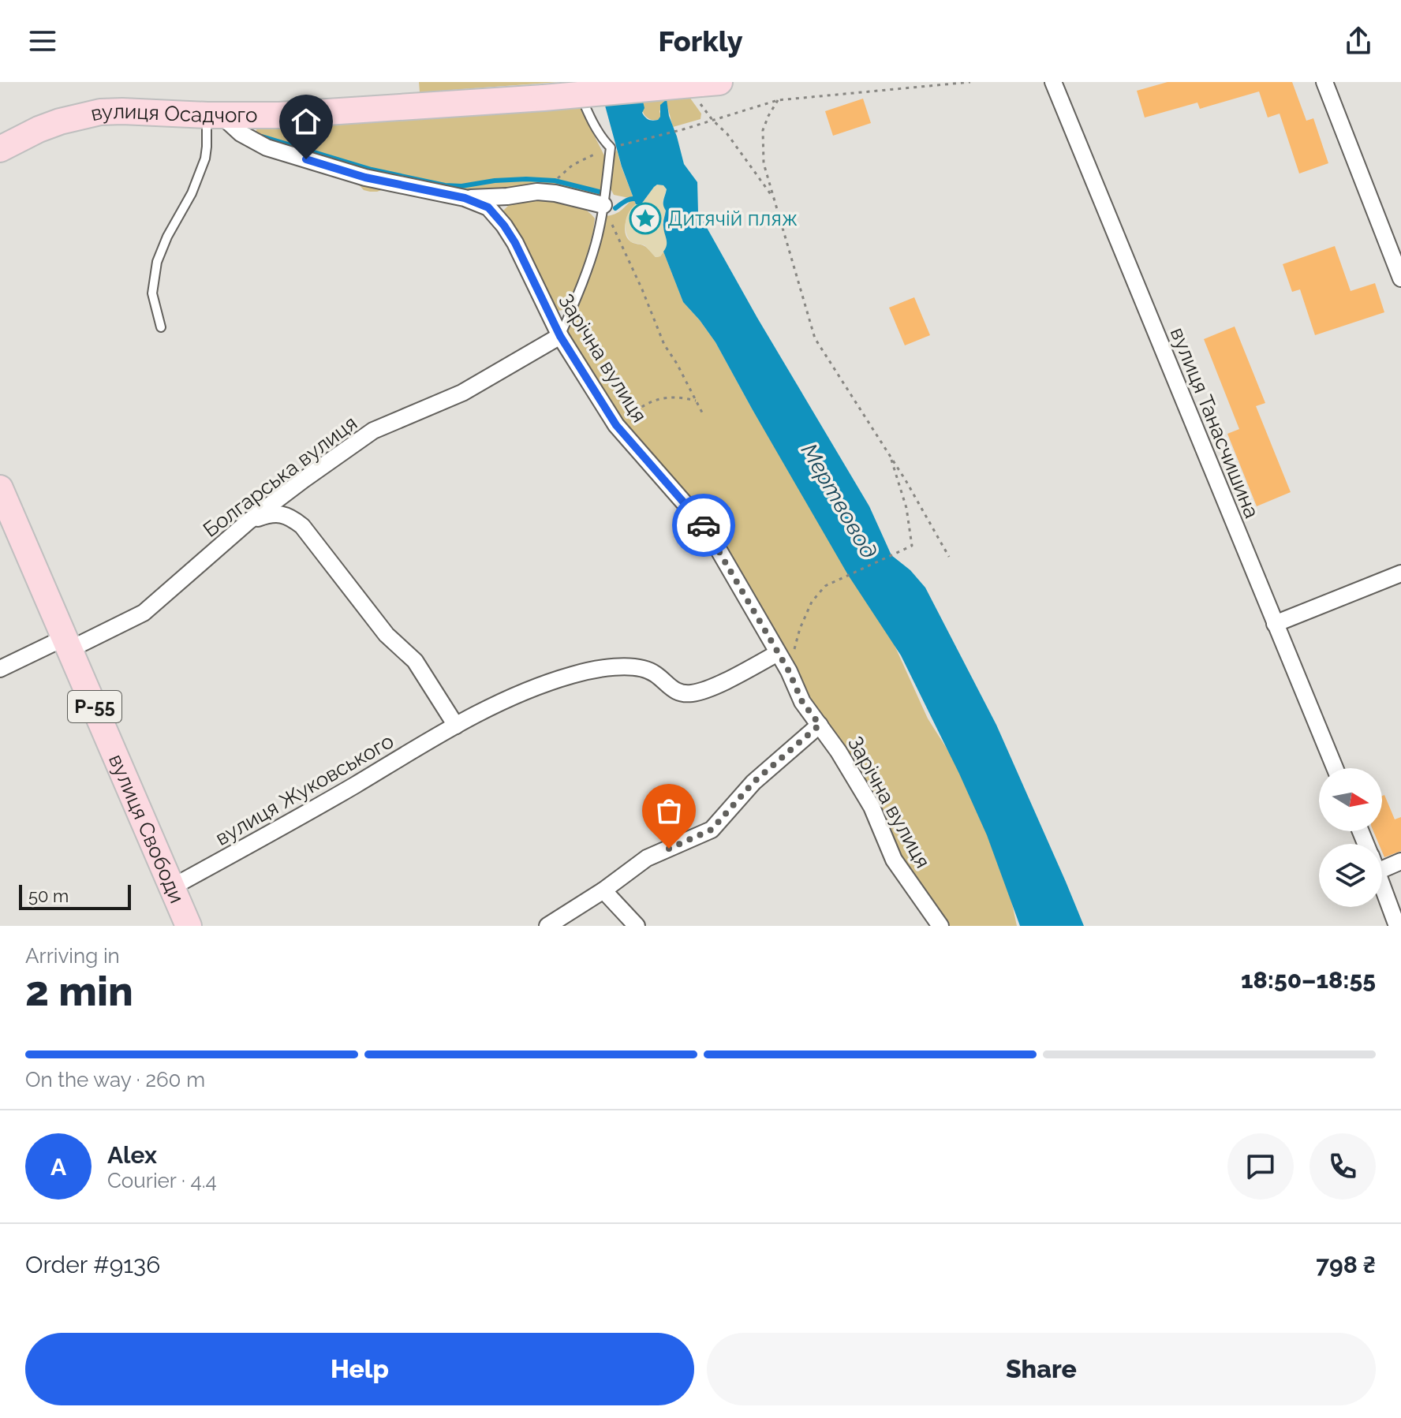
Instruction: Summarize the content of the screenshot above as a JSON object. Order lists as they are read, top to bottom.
{
  "streets": {
    "main road": ["вулиця Осадчого", "Р-55", "вулиця Свободи"],
    "street": [
      "Зарічна вулиця",
      "вулиця Танасчишина",
      "Болгарська вулиця",
      "вулиця Жуковського"
    ]
  },
  "crossings": [
    ["вулиця Осадчого", "Зарічна вулиця"],
    ["Зарічна вулиця", "Болгарська вулиця"],
    ["Зарічна вулиця", "вулиця Жуковського"],
    ["Болгарська вулиця", "вулиця Свободи"],
    ["вулиця Жуковського", "вулиця Свободи"]
  ],
  "water": ["Мертвовод"],
  "places": {
    "place": ["Дитячій пляж"]
  },
  "scale_bar": "50 m",
  "north": "right",
  "page": {
    "header": "Forkly",
    "scale": "50 m",
    "heading": ["2 min", "Arriving in", "18:50–18:55"],
    "panel": [
      "Alex",
      "Courier · 4.4",
      "Order #9136",
      "798 ₴"
    ],
    "bar": "On the way · 260 m",
    "round": "A",
    "buttons": ["Help", "Share"]
  }
}
